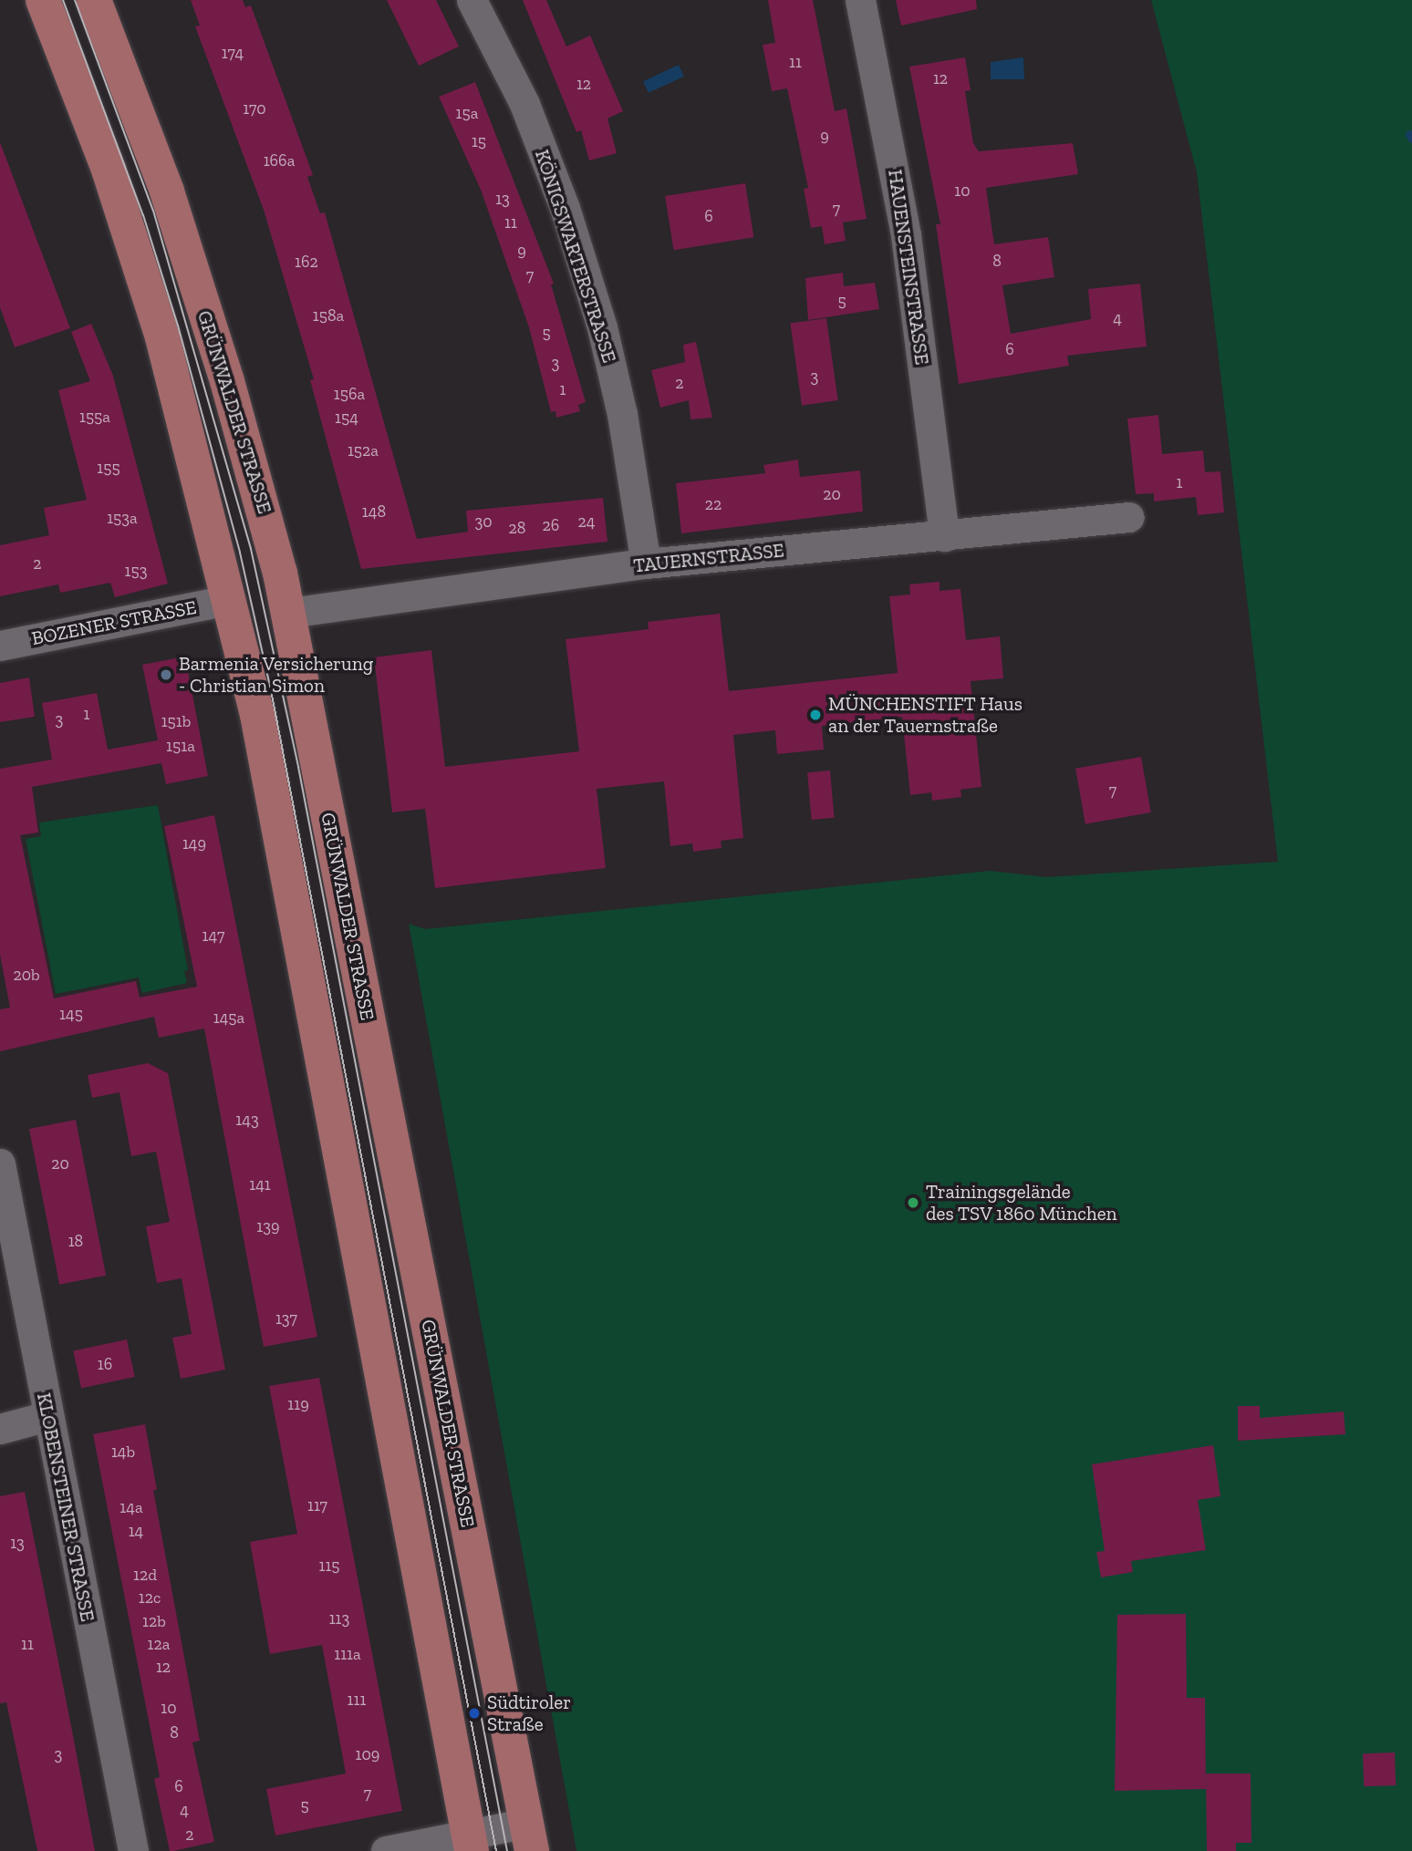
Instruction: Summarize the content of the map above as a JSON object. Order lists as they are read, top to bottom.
{
  "streets": {
    "main road": ["GRÜNWALDER STRASSE"],
    "street": [
      "KÖNIGSWARTERSTRASSE",
      "HAUENSTEINSTRASSE",
      "TAUERNSTRASSE",
      "BOZENER STRASSE",
      "KLOBENSTEINER STRASSE"
    ]
  },
  "crossings": [
    ["KÖNIGSWARTERSTRASSE", "TAUERNSTRASSE"],
    ["HAUENSTEINSTRASSE", "TAUERNSTRASSE"],
    ["GRÜNWALDER STRASSE", "TAUERNSTRASSE"]
  ],
  "places": [
    "Barmenia Versicherung - Christian Simon",
    "MÜNCHENSTIFT Haus an der Tauernstraße",
    "Trainingsgelände des TSV 1860 München",
    "Südtiroler Straße"
  ],
  "house_numbers": [
    "174",
    "11",
    "12",
    "12",
    "170",
    "15a",
    "9",
    "15",
    "166a",
    "10",
    "13",
    "7",
    "6",
    "11",
    "9",
    "8",
    "162",
    "7",
    "5",
    "158a",
    "4",
    "5",
    "6",
    "3",
    "3",
    "2",
    "1",
    "156a",
    "155a",
    "154",
    "152a",
    "155",
    "1",
    "20",
    "22",
    "148",
    "153a",
    "30",
    "24",
    "26",
    "28",
    "2",
    "153",
    "1",
    "3",
    "151b",
    "151a",
    "7",
    "149",
    "147",
    "20b",
    "145",
    "145a",
    "143",
    "20",
    "141",
    "139",
    "18",
    "137",
    "16",
    "119",
    "14b",
    "117",
    "14a",
    "14",
    "13",
    "115",
    "12d",
    "12c",
    "113",
    "12b",
    "11",
    "12a",
    "111a",
    "12",
    "111",
    "10",
    "8",
    "3",
    "109",
    "6",
    "7",
    "5",
    "4",
    "2"
  ]
}
